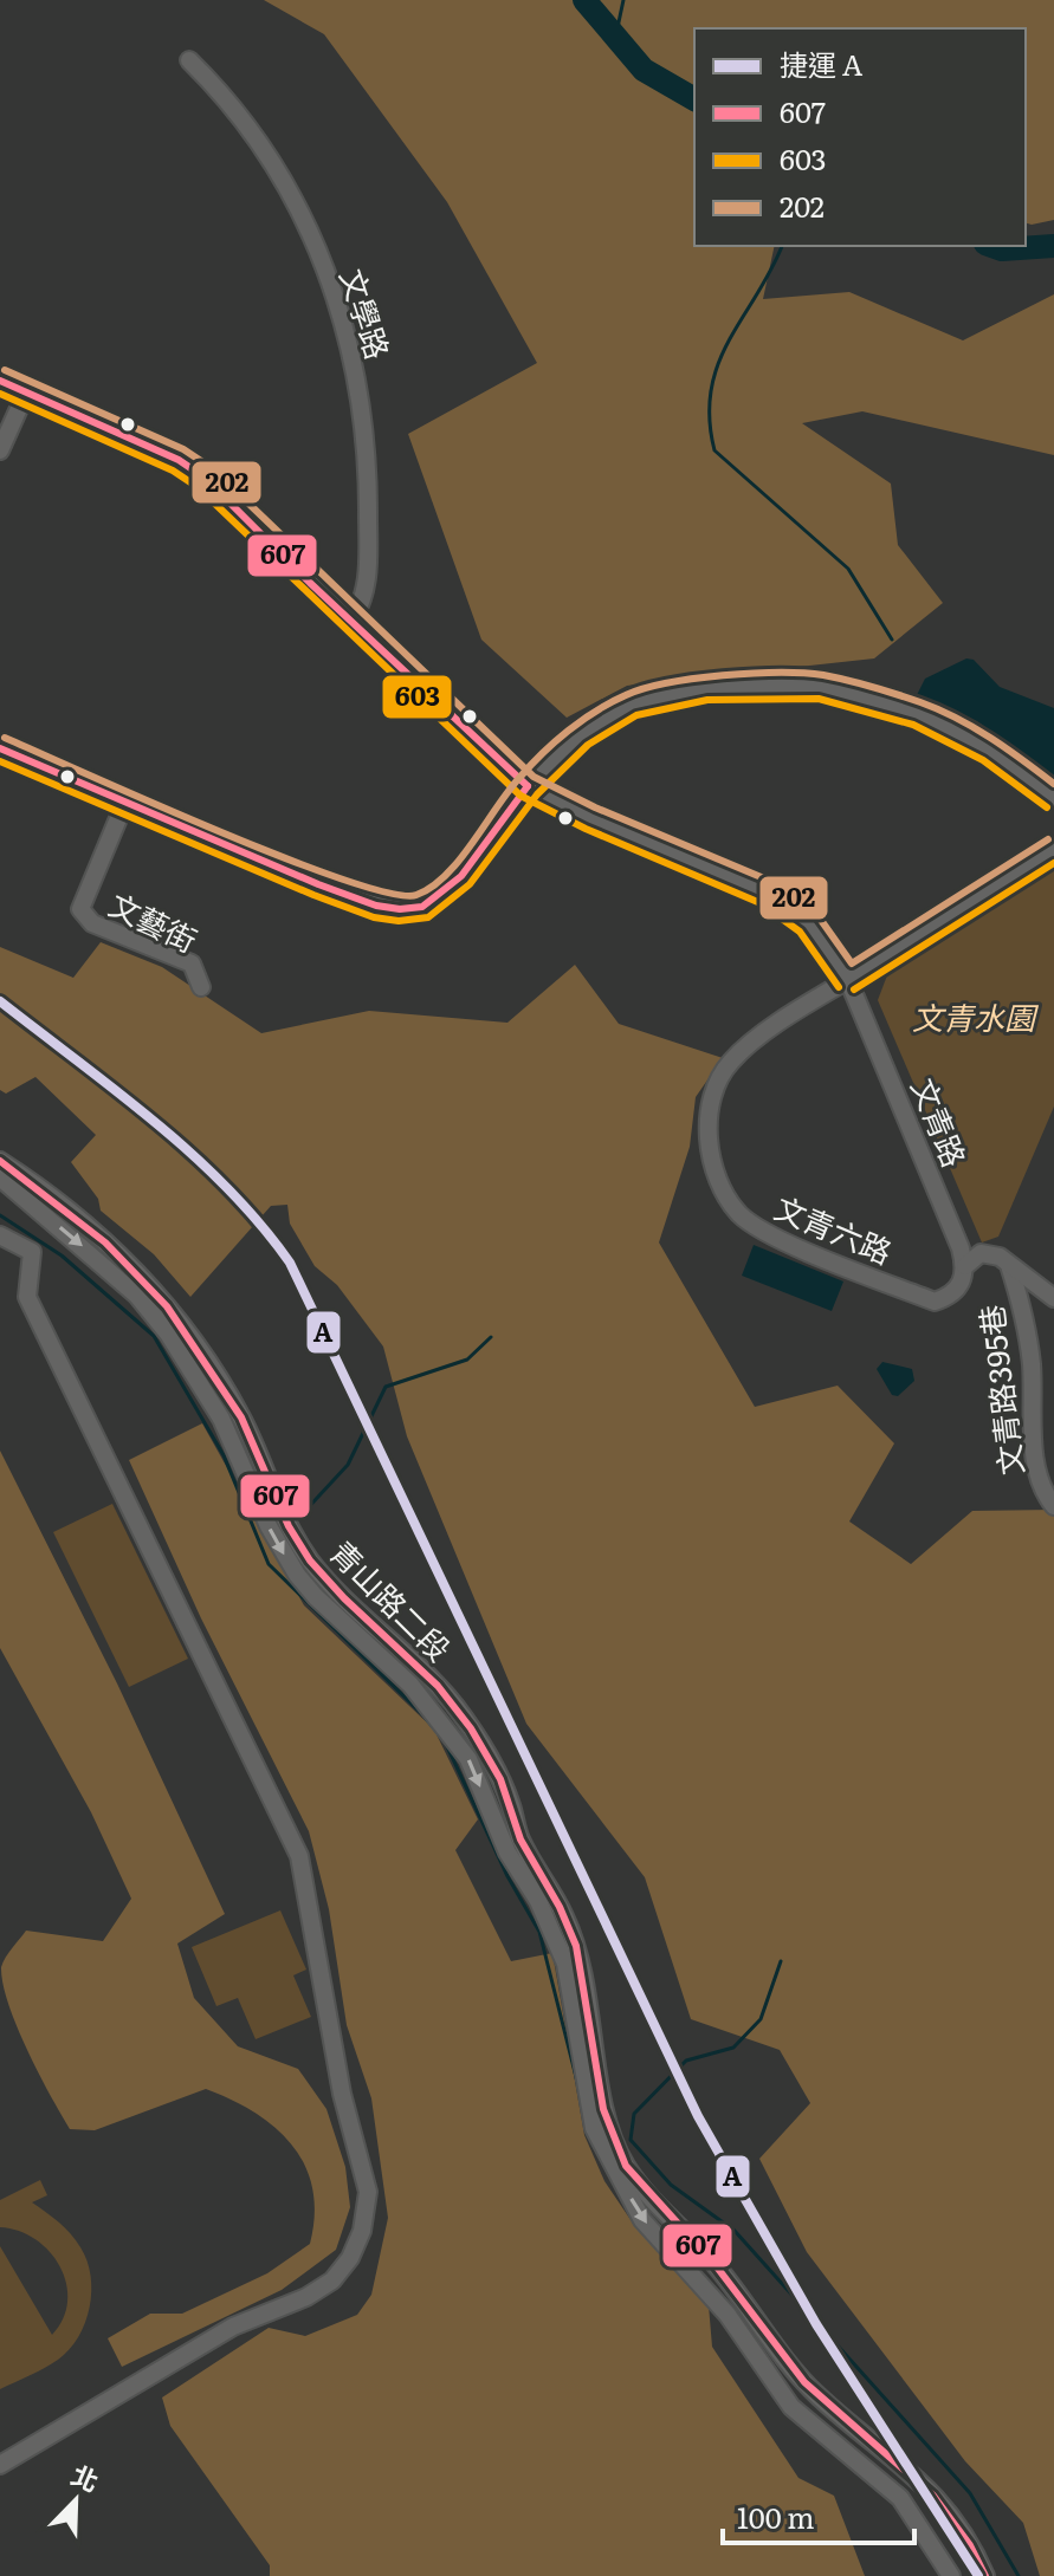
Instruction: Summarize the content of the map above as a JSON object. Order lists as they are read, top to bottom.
{
  "streets": {
    "street": [
      "文學路",
      "文藝街",
      "文青路",
      "文青六路",
      "文青路395巷",
      "青山路二段"
    ]
  },
  "crossings": [
    ["文學路", "文青路"],
    ["文青路", "文青六路"],
    ["文青路", "文青路395巷"],
    ["文青六路", "文青路395巷"]
  ],
  "parks": ["文青水園"],
  "lines": [
    "transit line 202",
    "transit line 607",
    "transit line 603",
    "metro line A"
  ],
  "legend": [
    "捷運 A",
    "607",
    "603",
    "202"
  ],
  "scale_bar": "100 m",
  "north": "top right"
}
